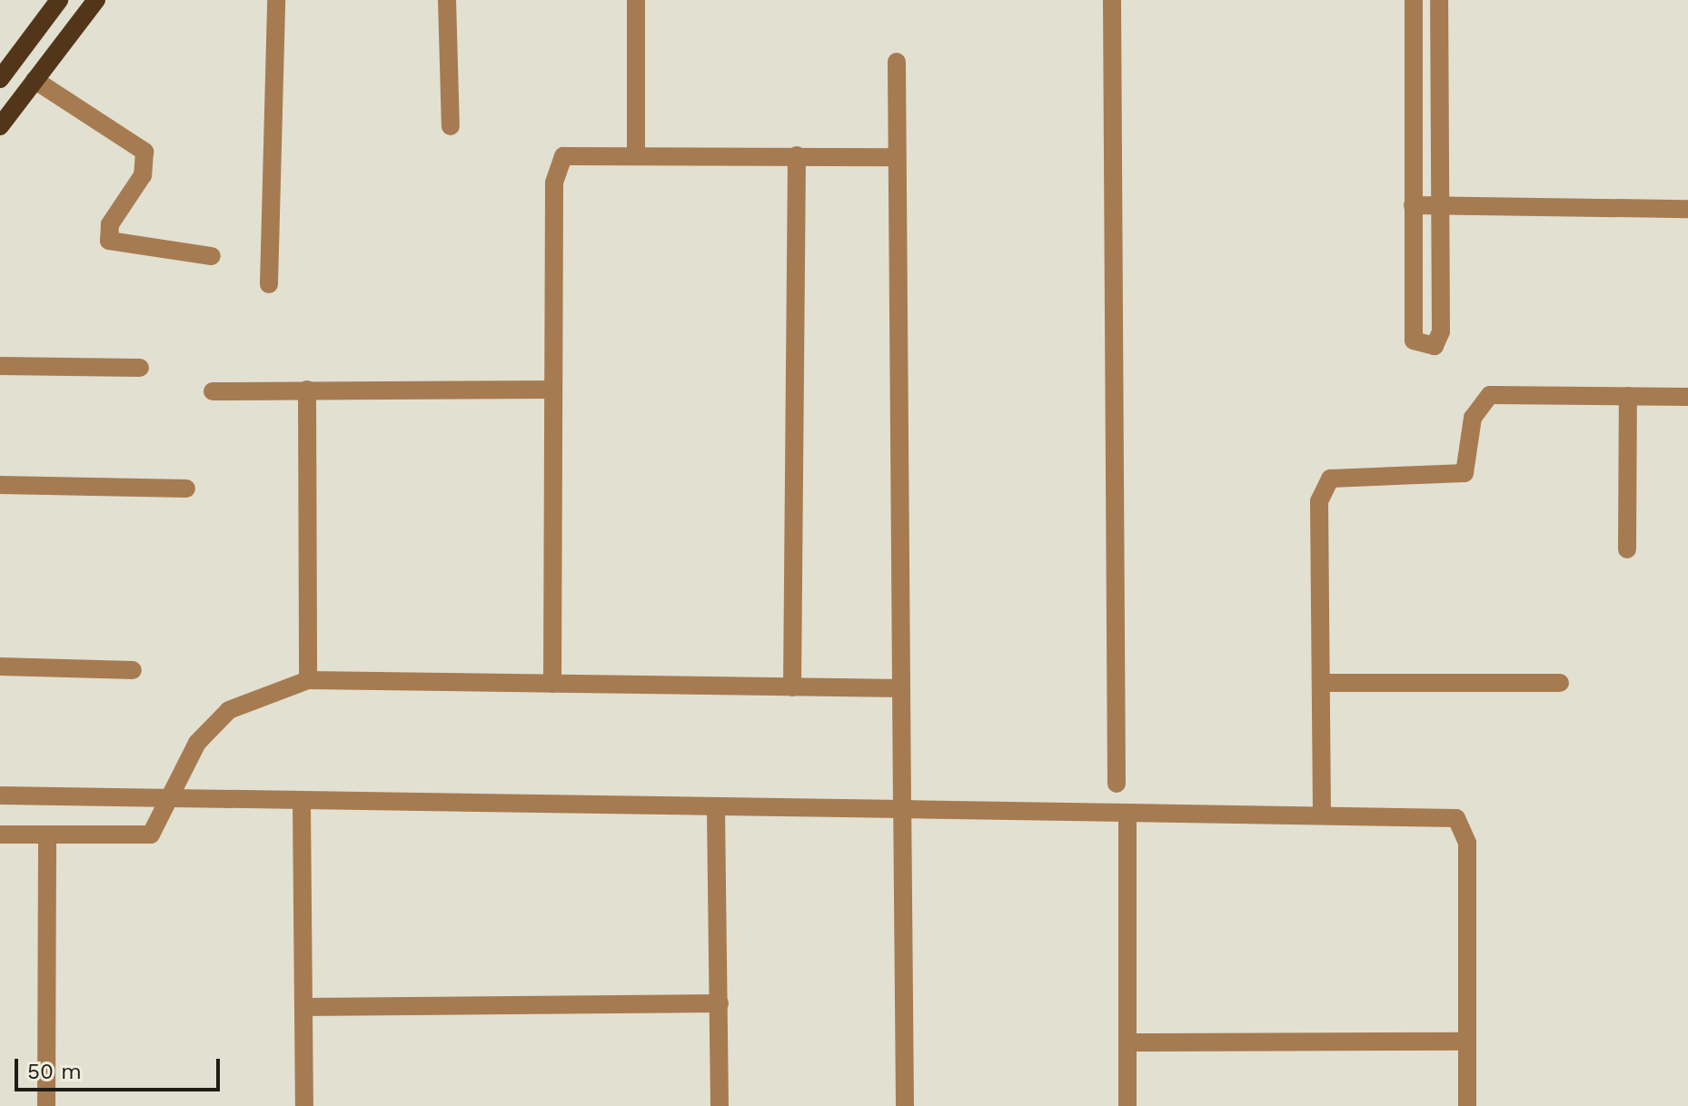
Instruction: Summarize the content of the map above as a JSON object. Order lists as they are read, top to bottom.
{
  "scale_bar": "50 m"
}
